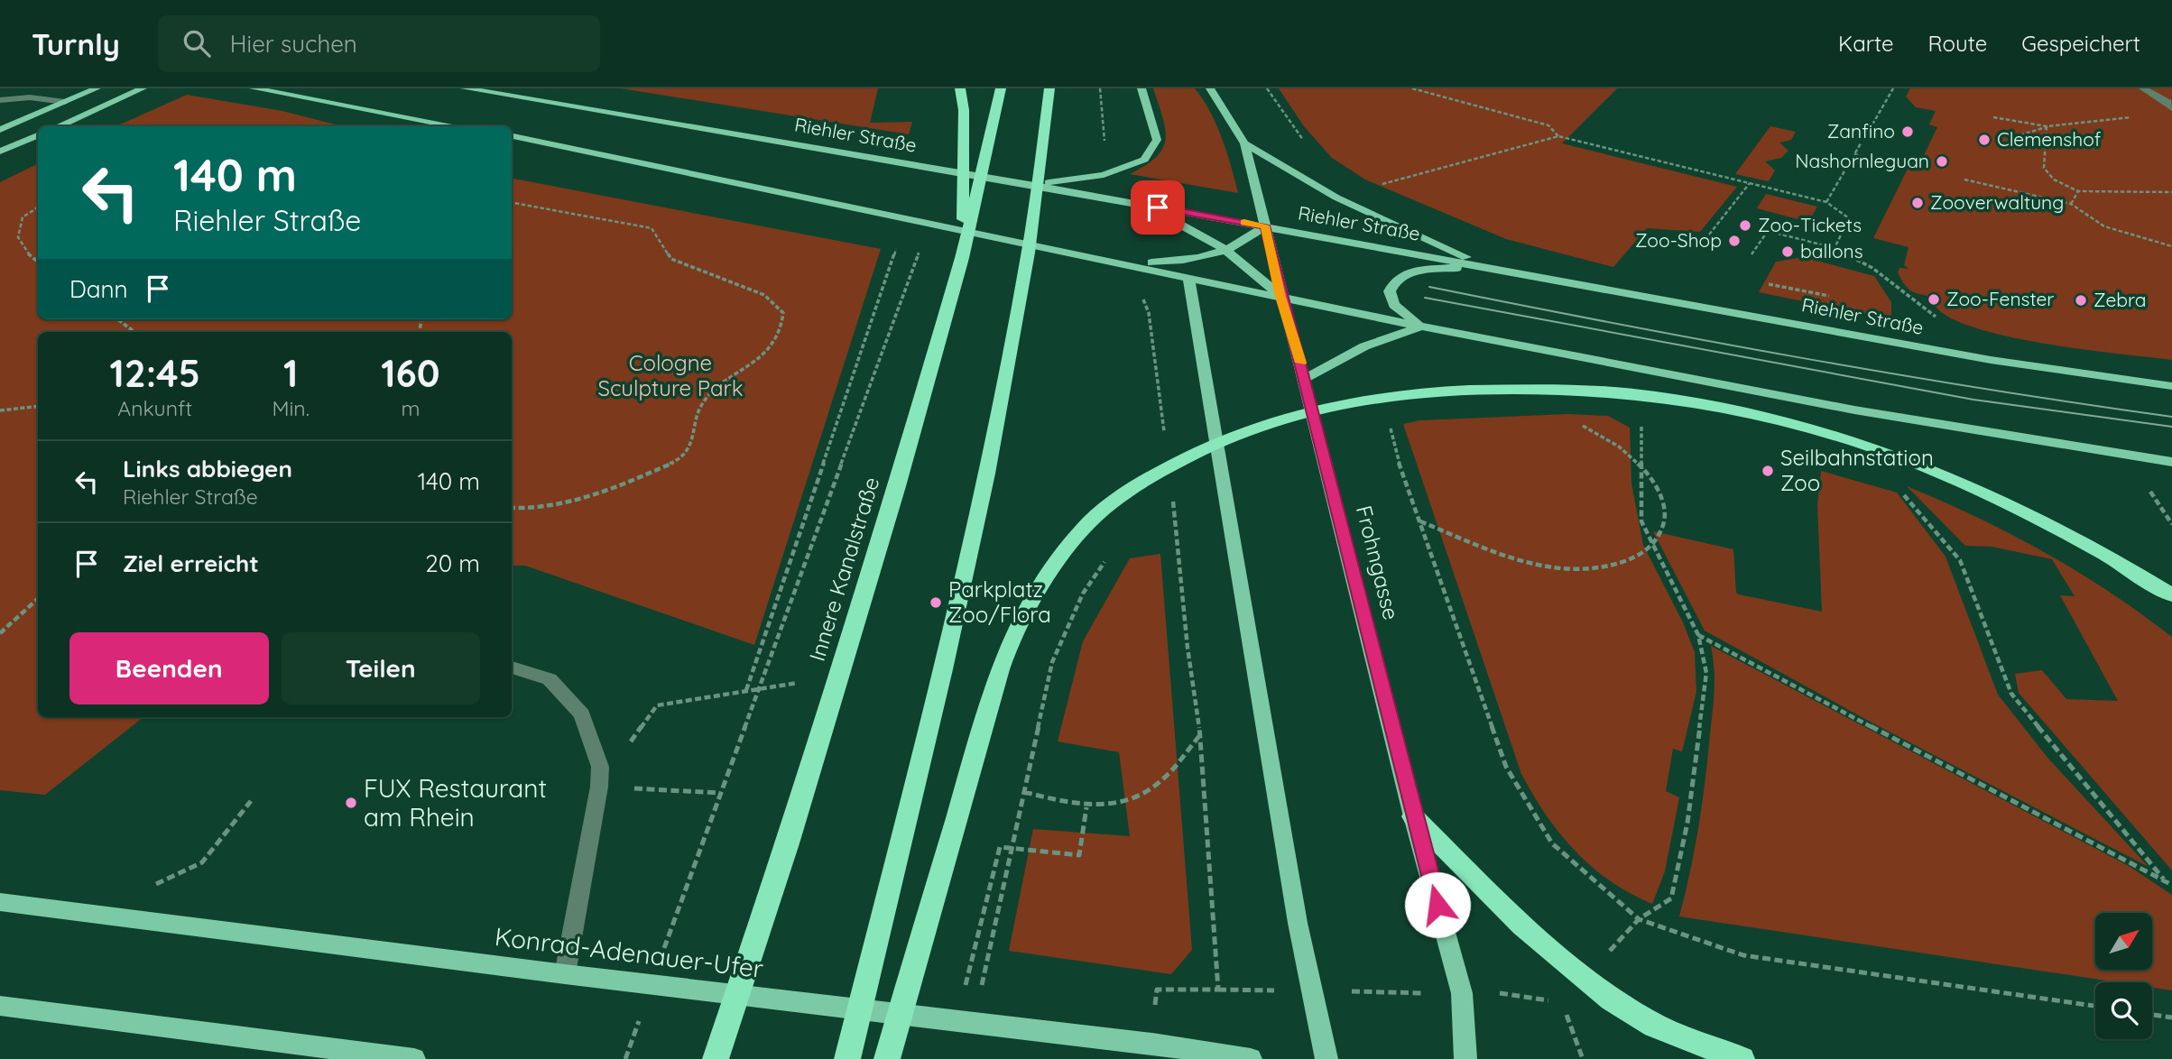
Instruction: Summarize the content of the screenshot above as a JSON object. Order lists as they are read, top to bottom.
{
  "streets": {
    "highway": ["Innere Kanalstraße"],
    "main road": ["Riehler Straße", "Frohngasse", "Konrad-Adenauer-Ufer"]
  },
  "crossings": [
    ["Riehler Straße", "Frohngasse"]
  ],
  "parks": ["Cologne Sculpture Park"],
  "places": [
    "Zanfino",
    "Clemenshof",
    "Nashornleguan",
    "Zooverwaltung",
    "Zoo-Tickets",
    "Zoo-Shop",
    "ballons",
    "Zoo-Fenster",
    "Zebra",
    "Seilbahnstation Zoo",
    "Parkplatz Zoo/Flora",
    "FUX Restaurant am Rhein"
  ],
  "north": "top right",
  "page": {
    "header": "Turnly",
    "search": "Hier suchen",
    "nav": ["Karte", "Route", "Gespeichert"],
    "turn": ["140 m", "Riehler Straße"],
    "then": "Dann",
    "eta": [
      "12:45",
      "Ankunft",
      "1",
      "Min.",
      "160",
      "m"
    ],
    "list": [
      {
        "name": "Links abbiegen",
        "note": "Riehler Straße",
        "value": "140 m"
      },
      {
        "name": "Ziel erreicht",
        "value": "20 m"
      }
    ],
    "buttons": ["Beenden", "Teilen"]
  }
}
